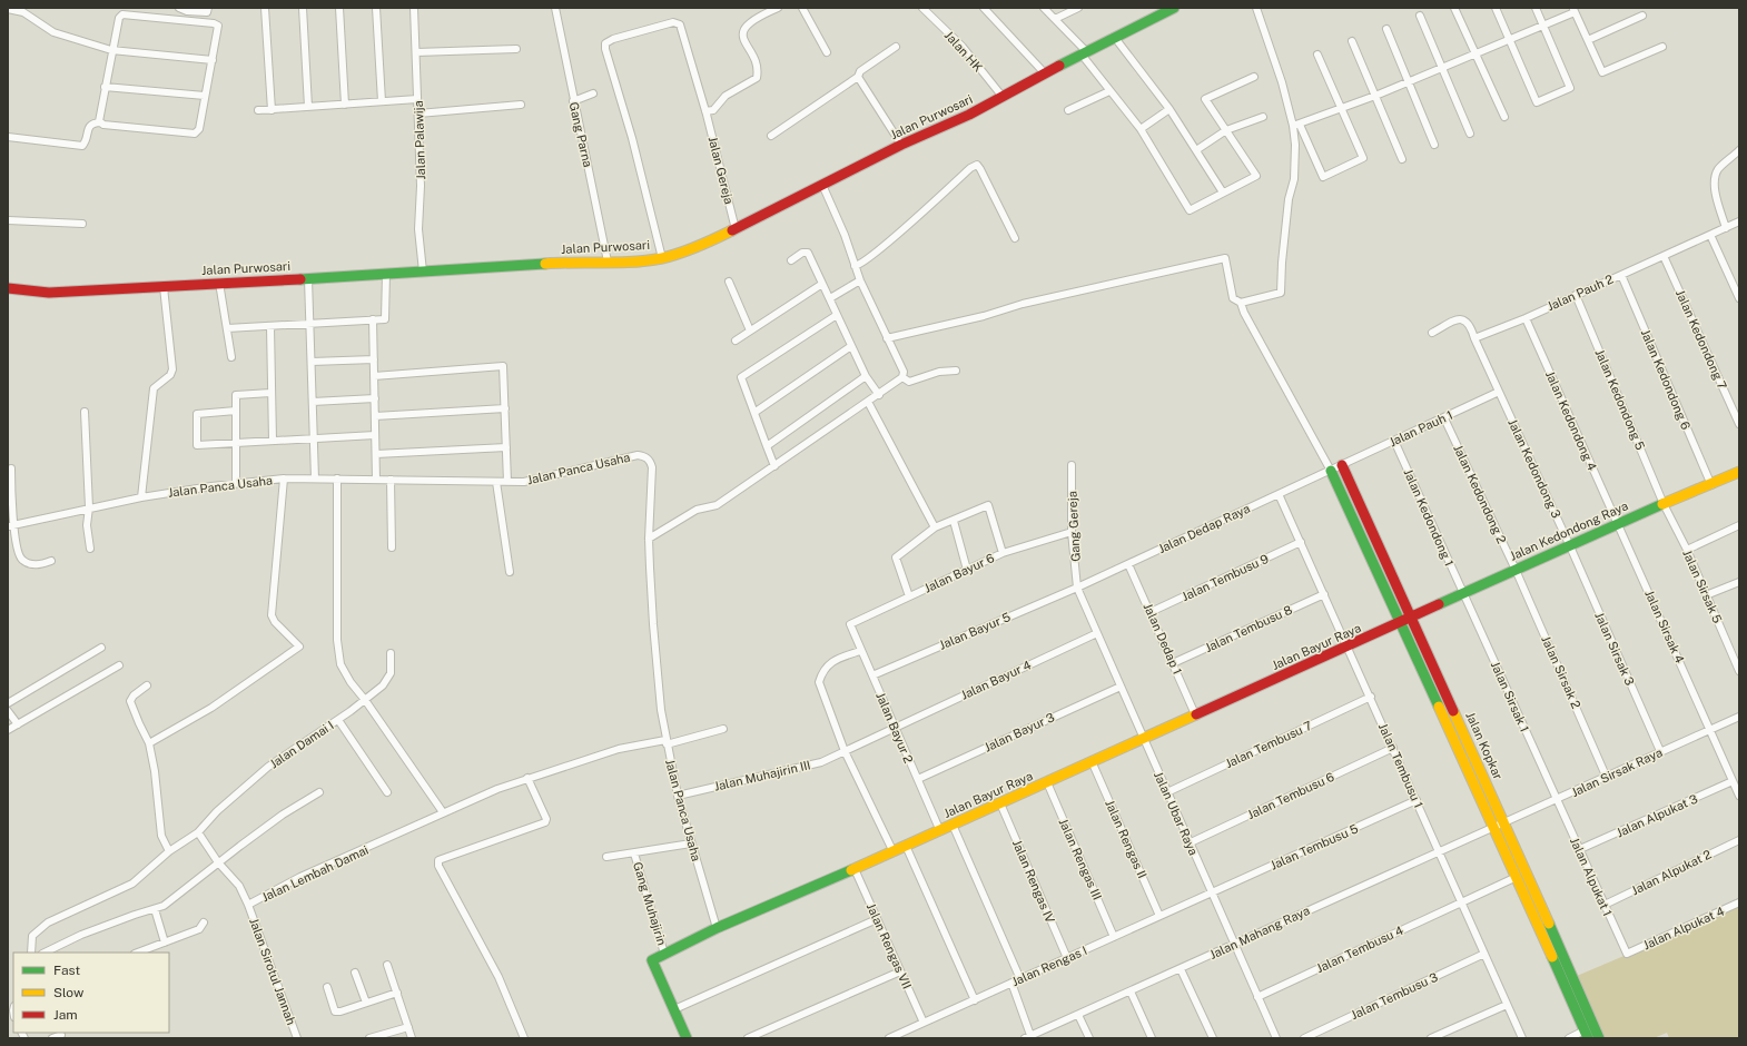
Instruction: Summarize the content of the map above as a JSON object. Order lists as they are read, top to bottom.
{
  "streets": {
    "street": [
      "Jalan HK",
      "Jalan Purwosari",
      "Gang Parna",
      "Jalan Palawija",
      "Jalan Gereja",
      "Jalan Pauh 2",
      "Jalan Kedondong 7",
      "Jalan Kedondong 6",
      "Jalan Kedondong 5",
      "Jalan Kedondong 4",
      "Jalan Pauh 1",
      "Jalan Panca Usaha",
      "Jalan Kedondong 3",
      "Jalan Kedondong 2",
      "Jalan Kedondong 1",
      "Gang Gereja",
      "Jalan Dedap Raya",
      "Jalan Kedondong Raya",
      "Jalan Bayur 6",
      "Jalan Tembusu 9",
      "Jalan Sirsak 5",
      "Jalan Sirsak 4",
      "Jalan Tembusu 8",
      "Jalan Bayur 5",
      "Jalan Dedap 1",
      "Jalan Bayur Raya",
      "Jalan Sirsak 3",
      "Jalan Sirsak 2",
      "Jalan Bayur 4",
      "Jalan Sirsak 1",
      "Jalan Bayur 2",
      "Jalan Bayur 3",
      "Jalan Damai I",
      "Jalan Tembusu 7",
      "Jalan Kopkar",
      "Jalan Tembusu 1",
      "Jalan Sirsak Raya",
      "Jalan Muhajirin III",
      "Jalan Tembusu 6",
      "Jalan Ubar Raya",
      "Jalan Alpukat 3",
      "Jalan Rengas II",
      "Jalan Tembusu 5",
      "Jalan Rengas III",
      "Jalan Alpukat 2",
      "Jalan Lembah Damai",
      "Jalan Alpukat 1",
      "Jalan Rengas IV",
      "Gang Muhajirin",
      "Jalan Alpukat 4",
      "Jalan Mahang Raya",
      "Jalan Rengas VII",
      "Jalan Tembusu 4",
      "Jalan Rengas I",
      "Jalan Sirotul Jannah",
      "Jalan Tembusu 3"
    ]
  },
  "crossings": [
    ["Jalan HK", "Jalan Purwosari"],
    ["Jalan Purwosari", "Gang Parna"],
    ["Jalan Purwosari", "Jalan Palawija"],
    ["Jalan Purwosari", "Jalan Gereja"],
    ["Jalan Pauh 2", "Jalan Kedondong 7"],
    ["Jalan Pauh 2", "Jalan Kedondong 6"],
    ["Jalan Pauh 2", "Jalan Kedondong 5"],
    ["Jalan Pauh 2", "Jalan Kedondong 4"],
    ["Jalan Kedondong 6", "Jalan Kedondong Raya"],
    ["Jalan Kedondong 5", "Jalan Kedondong Raya"],
    ["Jalan Kedondong 5", "Jalan Sirsak 5"],
    ["Jalan Kedondong 4", "Jalan Kedondong Raya"],
    ["Jalan Kedondong 4", "Jalan Sirsak 4"],
    ["Jalan Pauh 1", "Jalan Kedondong 3"],
    ["Jalan Pauh 1", "Jalan Kedondong 2"],
    ["Jalan Pauh 1", "Jalan Kedondong 1"],
    ["Jalan Pauh 1", "Jalan Dedap Raya"],
    ["Jalan Pauh 1", "Jalan Kopkar"],
    ["Jalan Panca Usaha", "Jalan Bayur Raya"],
    ["Jalan Panca Usaha", "Jalan Muhajirin III"],
    ["Jalan Panca Usaha", "Jalan Lembah Damai"],
    ["Jalan Kedondong 3", "Jalan Kedondong Raya"],
    ["Jalan Kedondong 3", "Jalan Sirsak 3"],
    ["Jalan Kedondong 2", "Jalan Kedondong Raya"],
    ["Jalan Kedondong 2", "Jalan Sirsak 2"],
    ["Jalan Kedondong 1", "Jalan Kedondong Raya"],
    ["Jalan Kedondong 1", "Jalan Sirsak 1"],
    ["Gang Gereja", "Jalan Dedap Raya"],
    ["Gang Gereja", "Jalan Bayur 6"],
    ["Gang Gereja", "Jalan Bayur 5"],
    ["Gang Gereja", "Jalan Ubar Raya"],
    ["Jalan Dedap Raya", "Jalan Bayur 5"],
    ["Jalan Dedap Raya", "Jalan Dedap 1"],
    ["Jalan Dedap Raya", "Jalan Kopkar"],
    ["Jalan Dedap Raya", "Jalan Tembusu 1"],
    ["Jalan Dedap Raya", "Jalan Ubar Raya"],
    ["Jalan Kedondong Raya", "Jalan Sirsak 5"],
    ["Jalan Kedondong Raya", "Jalan Sirsak 4"],
    ["Jalan Kedondong Raya", "Jalan Bayur Raya"],
    ["Jalan Kedondong Raya", "Jalan Sirsak 3"],
    ["Jalan Kedondong Raya", "Jalan Sirsak 2"],
    ["Jalan Kedondong Raya", "Jalan Sirsak 1"],
    ["Jalan Kedondong Raya", "Jalan Kopkar"],
    ["Jalan Bayur 6", "Jalan Bayur 2"],
    ["Jalan Tembusu 9", "Jalan Dedap 1"],
    ["Jalan Tembusu 9", "Jalan Tembusu 1"],
    ["Jalan Sirsak 4", "Jalan Sirsak Raya"],
    ["Jalan Tembusu 8", "Jalan Dedap 1"],
    ["Jalan Tembusu 8", "Jalan Tembusu 1"],
    ["Jalan Bayur 5", "Jalan Bayur 2"],
    ["Jalan Bayur 5", "Jalan Ubar Raya"],
    ["Jalan Dedap 1", "Jalan Bayur Raya"],
    ["Jalan Bayur Raya", "Jalan Bayur 2"],
    ["Jalan Bayur Raya", "Jalan Kopkar"],
    ["Jalan Bayur Raya", "Jalan Tembusu 1"],
    ["Jalan Bayur Raya", "Jalan Ubar Raya"],
    ["Jalan Bayur Raya", "Jalan Rengas II"],
    ["Jalan Bayur Raya", "Jalan Rengas III"],
    ["Jalan Bayur Raya", "Jalan Rengas IV"],
    ["Jalan Bayur Raya", "Gang Muhajirin"],
    ["Jalan Bayur Raya", "Jalan Rengas VII"],
    ["Jalan Sirsak 3", "Jalan Sirsak Raya"],
    ["Jalan Sirsak 2", "Jalan Sirsak Raya"],
    ["Jalan Bayur 4", "Jalan Bayur 2"],
    ["Jalan Bayur 4", "Jalan Muhajirin III"],
    ["Jalan Bayur 4", "Jalan Ubar Raya"],
    ["Jalan Sirsak 1", "Jalan Sirsak Raya"],
    ["Jalan Sirsak 1", "Jalan Alpukat 1"],
    ["Jalan Bayur 2", "Jalan Bayur 3"],
    ["Jalan Bayur 3", "Jalan Ubar Raya"],
    ["Jalan Damai I", "Jalan Lembah Damai"],
    ["Jalan Tembusu 7", "Jalan Tembusu 1"],
    ["Jalan Tembusu 7", "Jalan Ubar Raya"],
    ["Jalan Kopkar", "Jalan Sirsak Raya"],
    ["Jalan Kopkar", "Jalan Mahang Raya"],
    ["Jalan Kopkar", "Jalan Tembusu 4"],
    ["Jalan Tembusu 1", "Jalan Tembusu 6"],
    ["Jalan Tembusu 1", "Jalan Tembusu 5"],
    ["Jalan Tembusu 1", "Jalan Mahang Raya"],
    ["Jalan Tembusu 1", "Jalan Tembusu 4"],
    ["Jalan Tembusu 1", "Jalan Tembusu 3"],
    ["Jalan Sirsak Raya", "Jalan Alpukat 1"],
    ["Jalan Sirsak Raya", "Jalan Mahang Raya"],
    ["Jalan Tembusu 6", "Jalan Ubar Raya"],
    ["Jalan Ubar Raya", "Jalan Tembusu 5"],
    ["Jalan Ubar Raya", "Jalan Mahang Raya"],
    ["Jalan Ubar Raya", "Jalan Tembusu 4"],
    ["Jalan Ubar Raya", "Jalan Rengas I"],
    ["Jalan Alpukat 3", "Jalan Alpukat 1"],
    ["Jalan Rengas II", "Jalan Rengas I"],
    ["Jalan Tembusu 5", "Jalan Rengas I"],
    ["Jalan Rengas III", "Jalan Rengas I"],
    ["Jalan Alpukat 2", "Jalan Alpukat 1"],
    ["Jalan Lembah Damai", "Jalan Sirotul Jannah"],
    ["Jalan Alpukat 1", "Jalan Alpukat 4"],
    ["Jalan Rengas IV", "Jalan Rengas I"],
    ["Jalan Rengas VII", "Jalan Rengas I"]
  ],
  "legend": ["Fast", "Slow", "Jam"]
}
